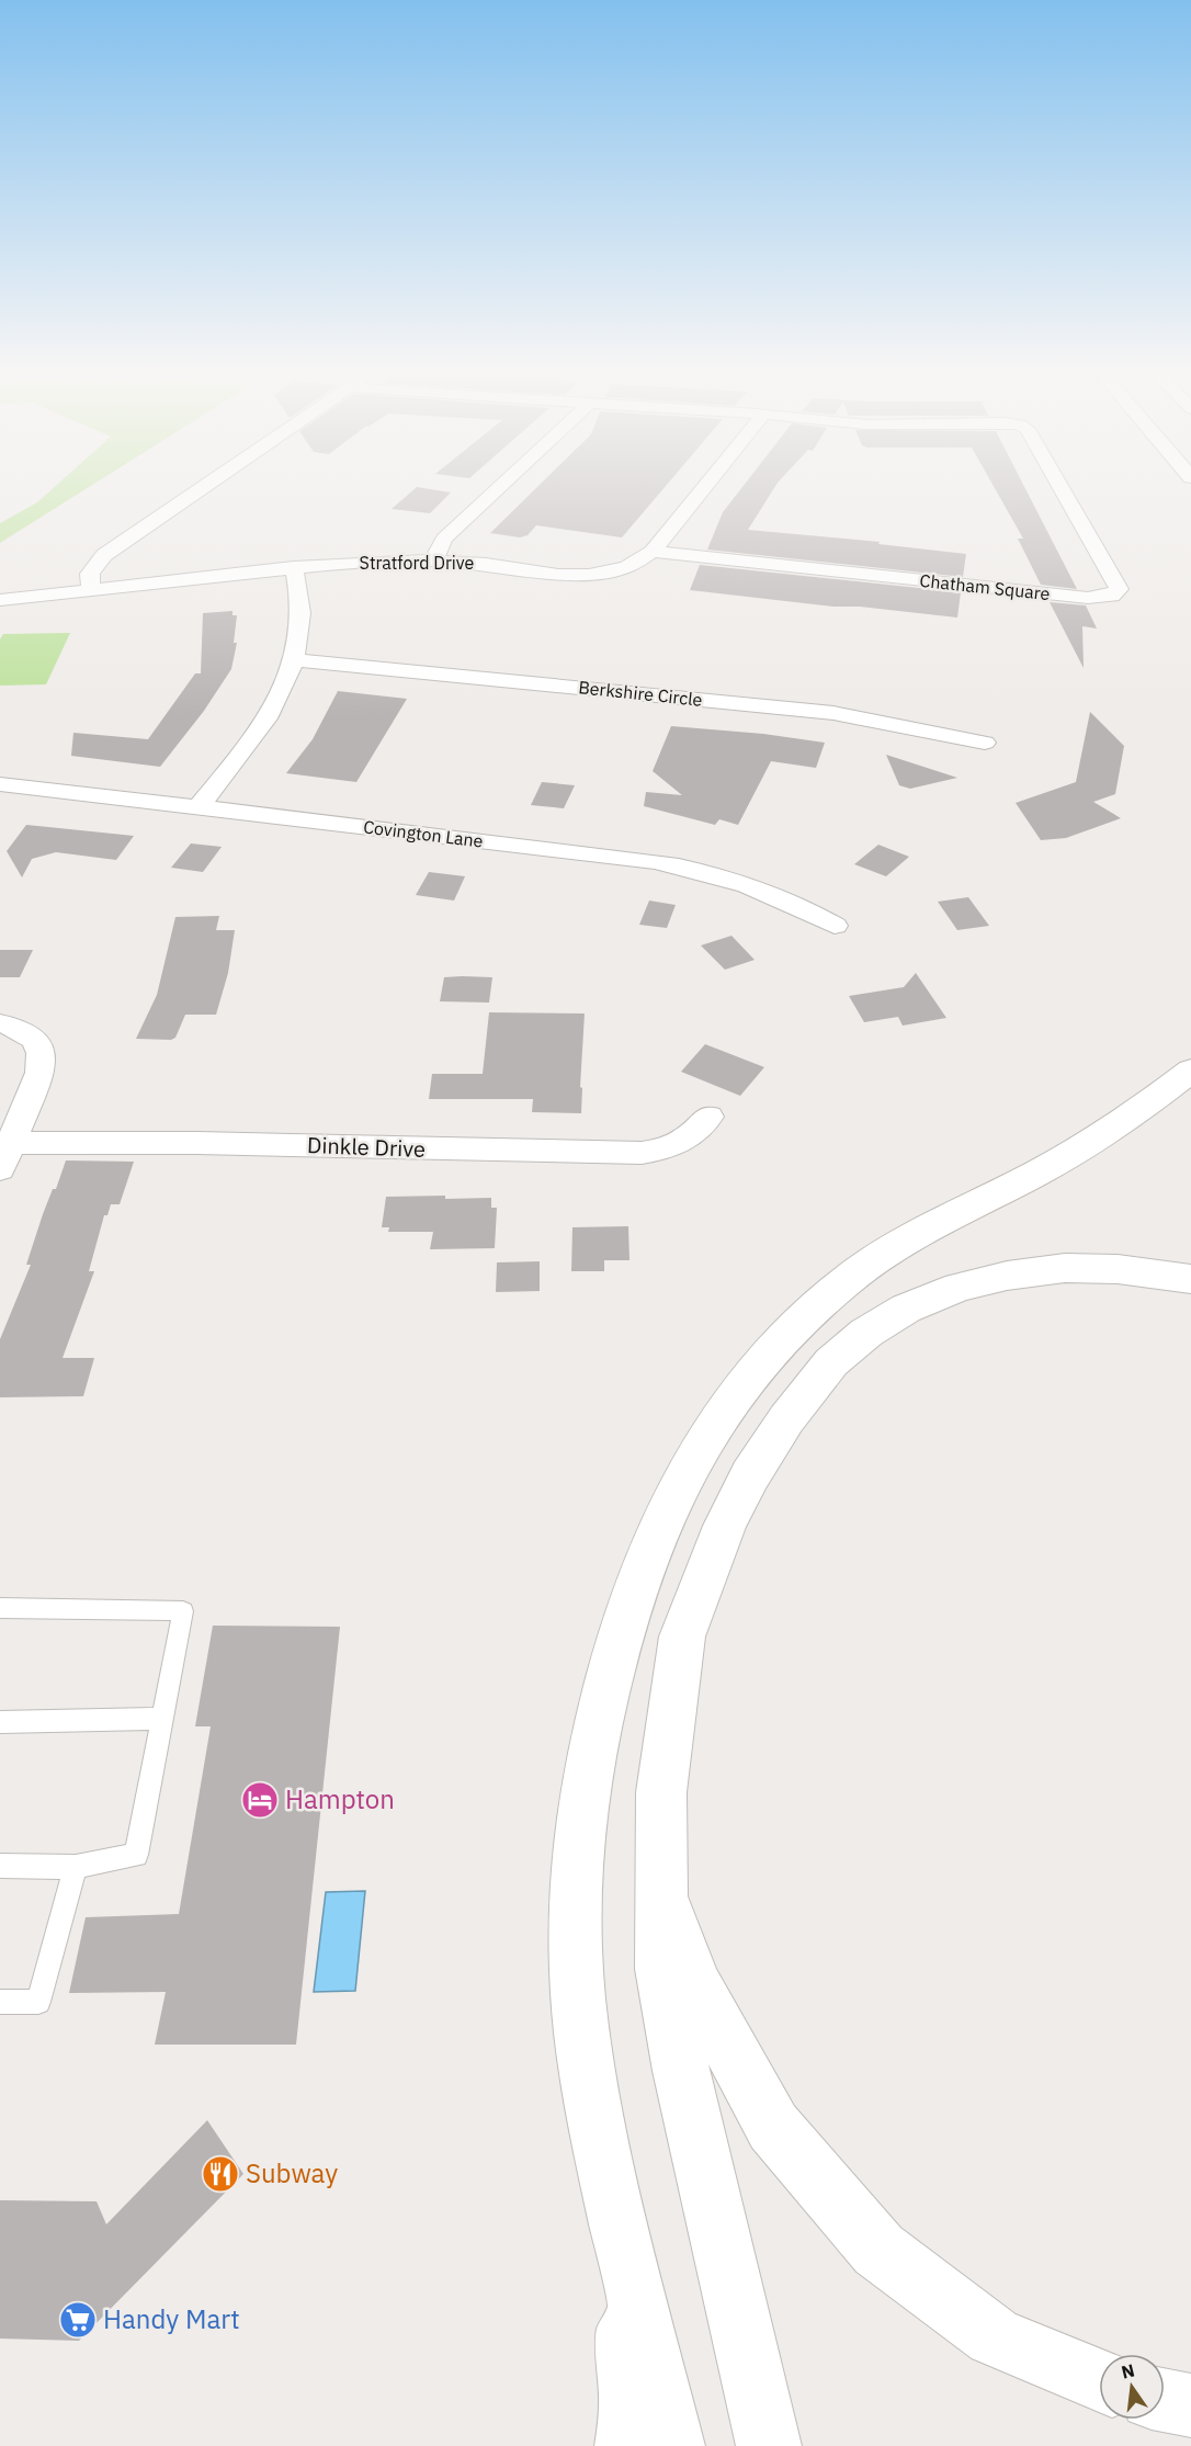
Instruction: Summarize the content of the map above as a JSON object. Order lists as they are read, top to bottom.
{
  "streets": {
    "street": [
      "Stratford Drive",
      "Chatham Square",
      "Berkshire Circle",
      "Covington Lane",
      "Dinkle Drive"
    ]
  },
  "crossings": [
    ["Stratford Drive", "Chatham Square"]
  ],
  "places": {
    "hotel": ["Hampton"],
    "restaurant": ["Subway"],
    "supermarket": ["Handy Mart"]
  },
  "north": "top"
}
